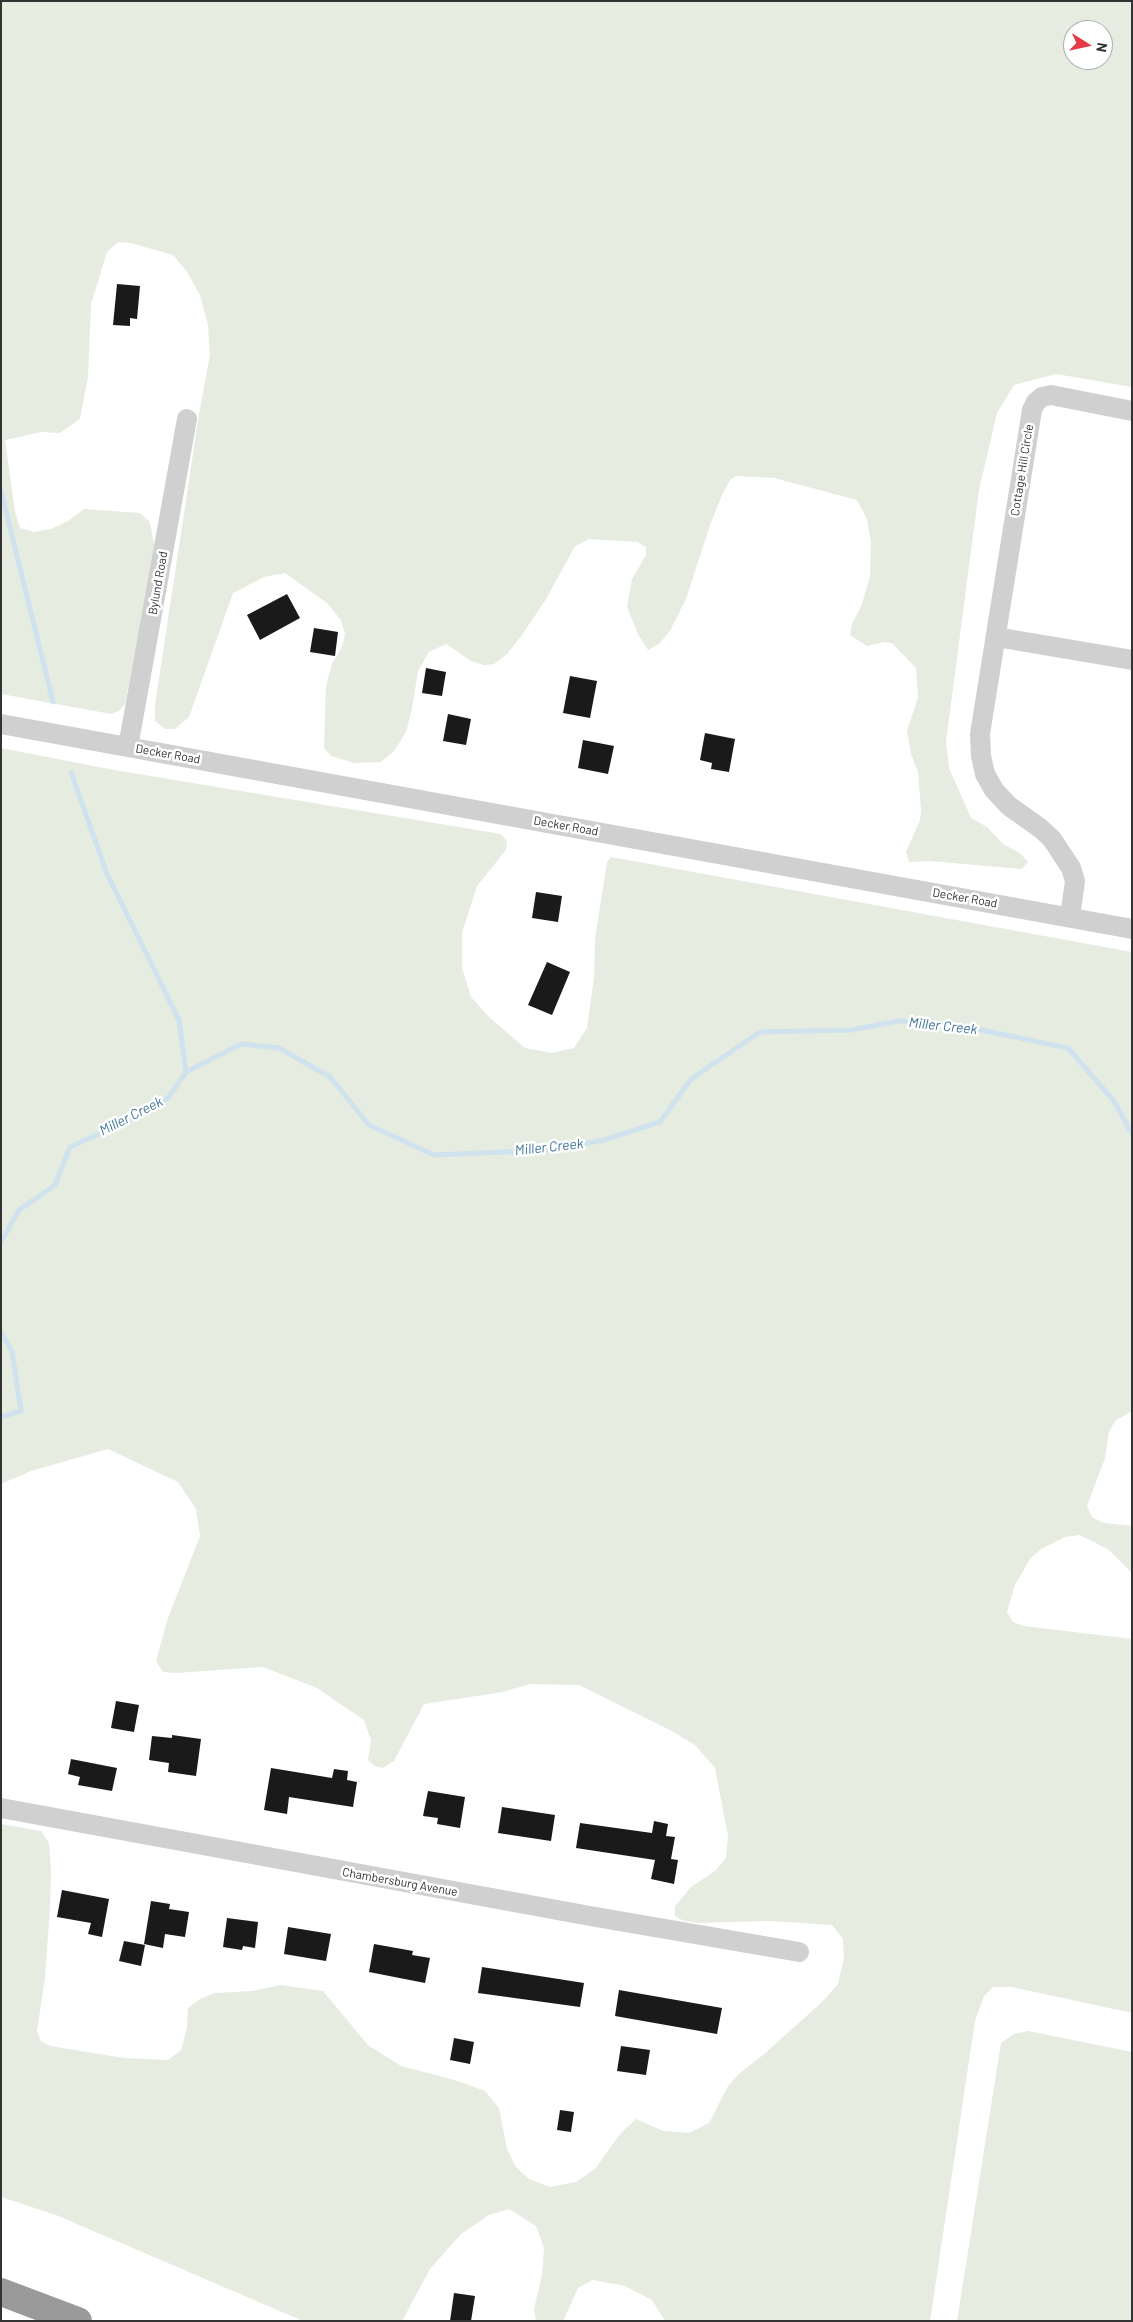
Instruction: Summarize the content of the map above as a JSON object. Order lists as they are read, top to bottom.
{
  "streets": {
    "street": [
      "Cottage Hill Circle",
      "Bylund Road",
      "Decker Road",
      "Chambersburg Avenue"
    ]
  },
  "crossings": [
    ["Cottage Hill Circle", "Decker Road"],
    ["Bylund Road", "Decker Road"]
  ],
  "water": ["Miller Creek"],
  "north": "right"
}
